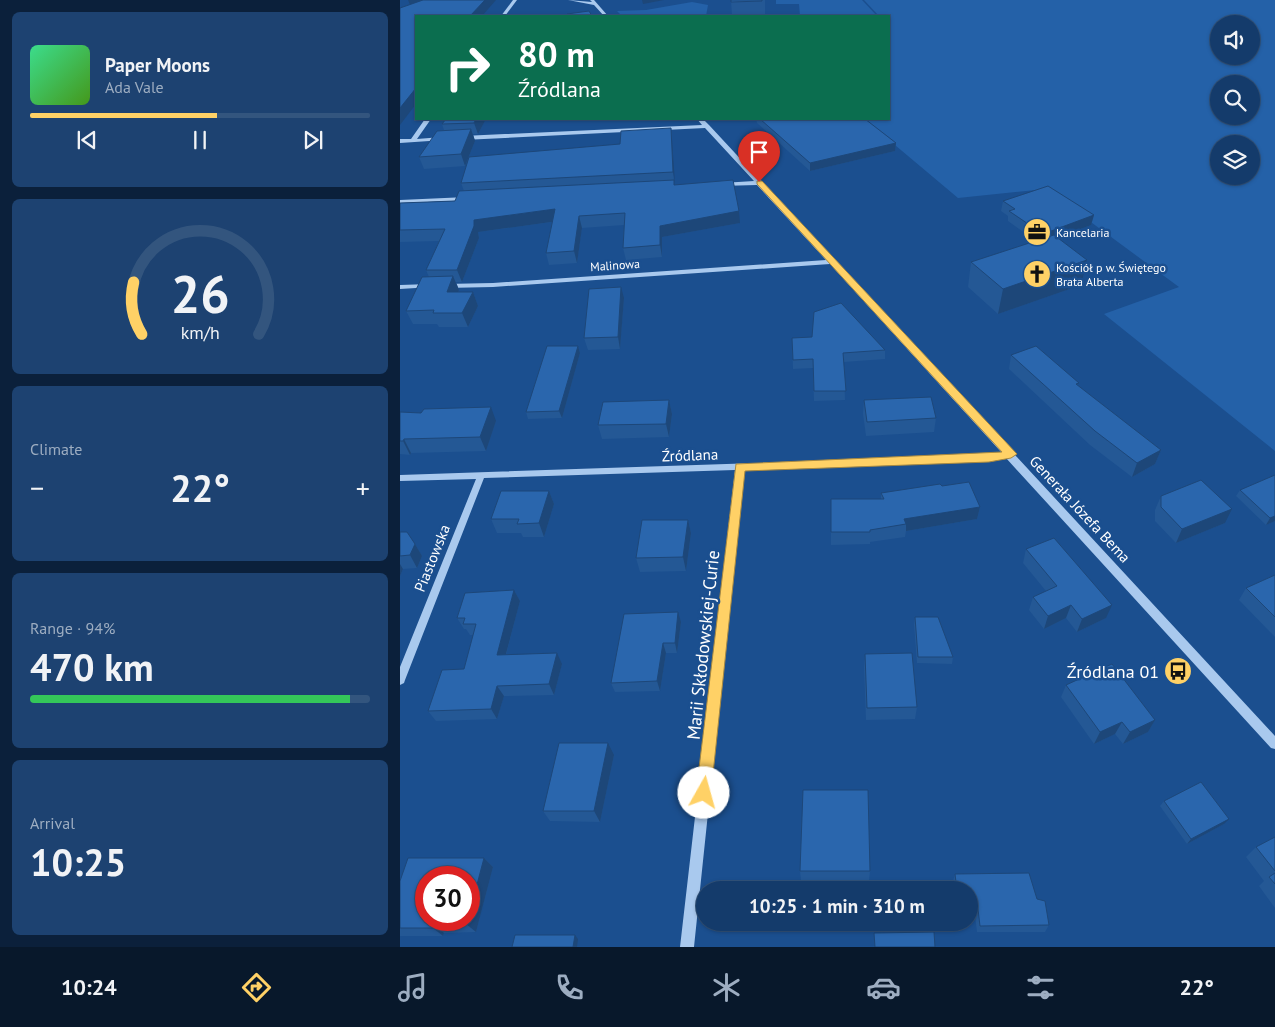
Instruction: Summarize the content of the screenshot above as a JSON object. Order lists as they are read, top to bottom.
{
  "streets": {
    "street": [
      "Malinowa",
      "Źródlana",
      "Generała Józefa Bema",
      "Piastowska",
      "Marii Skłodowskiej-Curie"
    ]
  },
  "crossings": [
    ["Malinowa", "Generała Józefa Bema"],
    ["Źródlana", "Generała Józefa Bema"],
    ["Źródlana", "Piastowska"],
    ["Źródlana", "Marii Skłodowskiej-Curie"]
  ],
  "places": {
    "office": ["Kancelaria"],
    "church": ["Kościół p w. Świętego Brata Alberta"],
    "bus stop": ["Źródlana 01"]
  },
  "page": {
    "turn": ["80 m", "Źródlana"],
    "song": ["Paper Moons", "Ada Vale"],
    "tile": [
      "Climate",
      ["Range · 94%", "470 km"],
      ["Arrival", "10:25"]
    ],
    "heat": ["−", "22°", "+"],
    "limit": "30",
    "trip": "10:25 · 1 min · 310 m",
    "tabs": ["10:24", "22°"],
    "gauge": ["26", "km/h"]
  }
}
